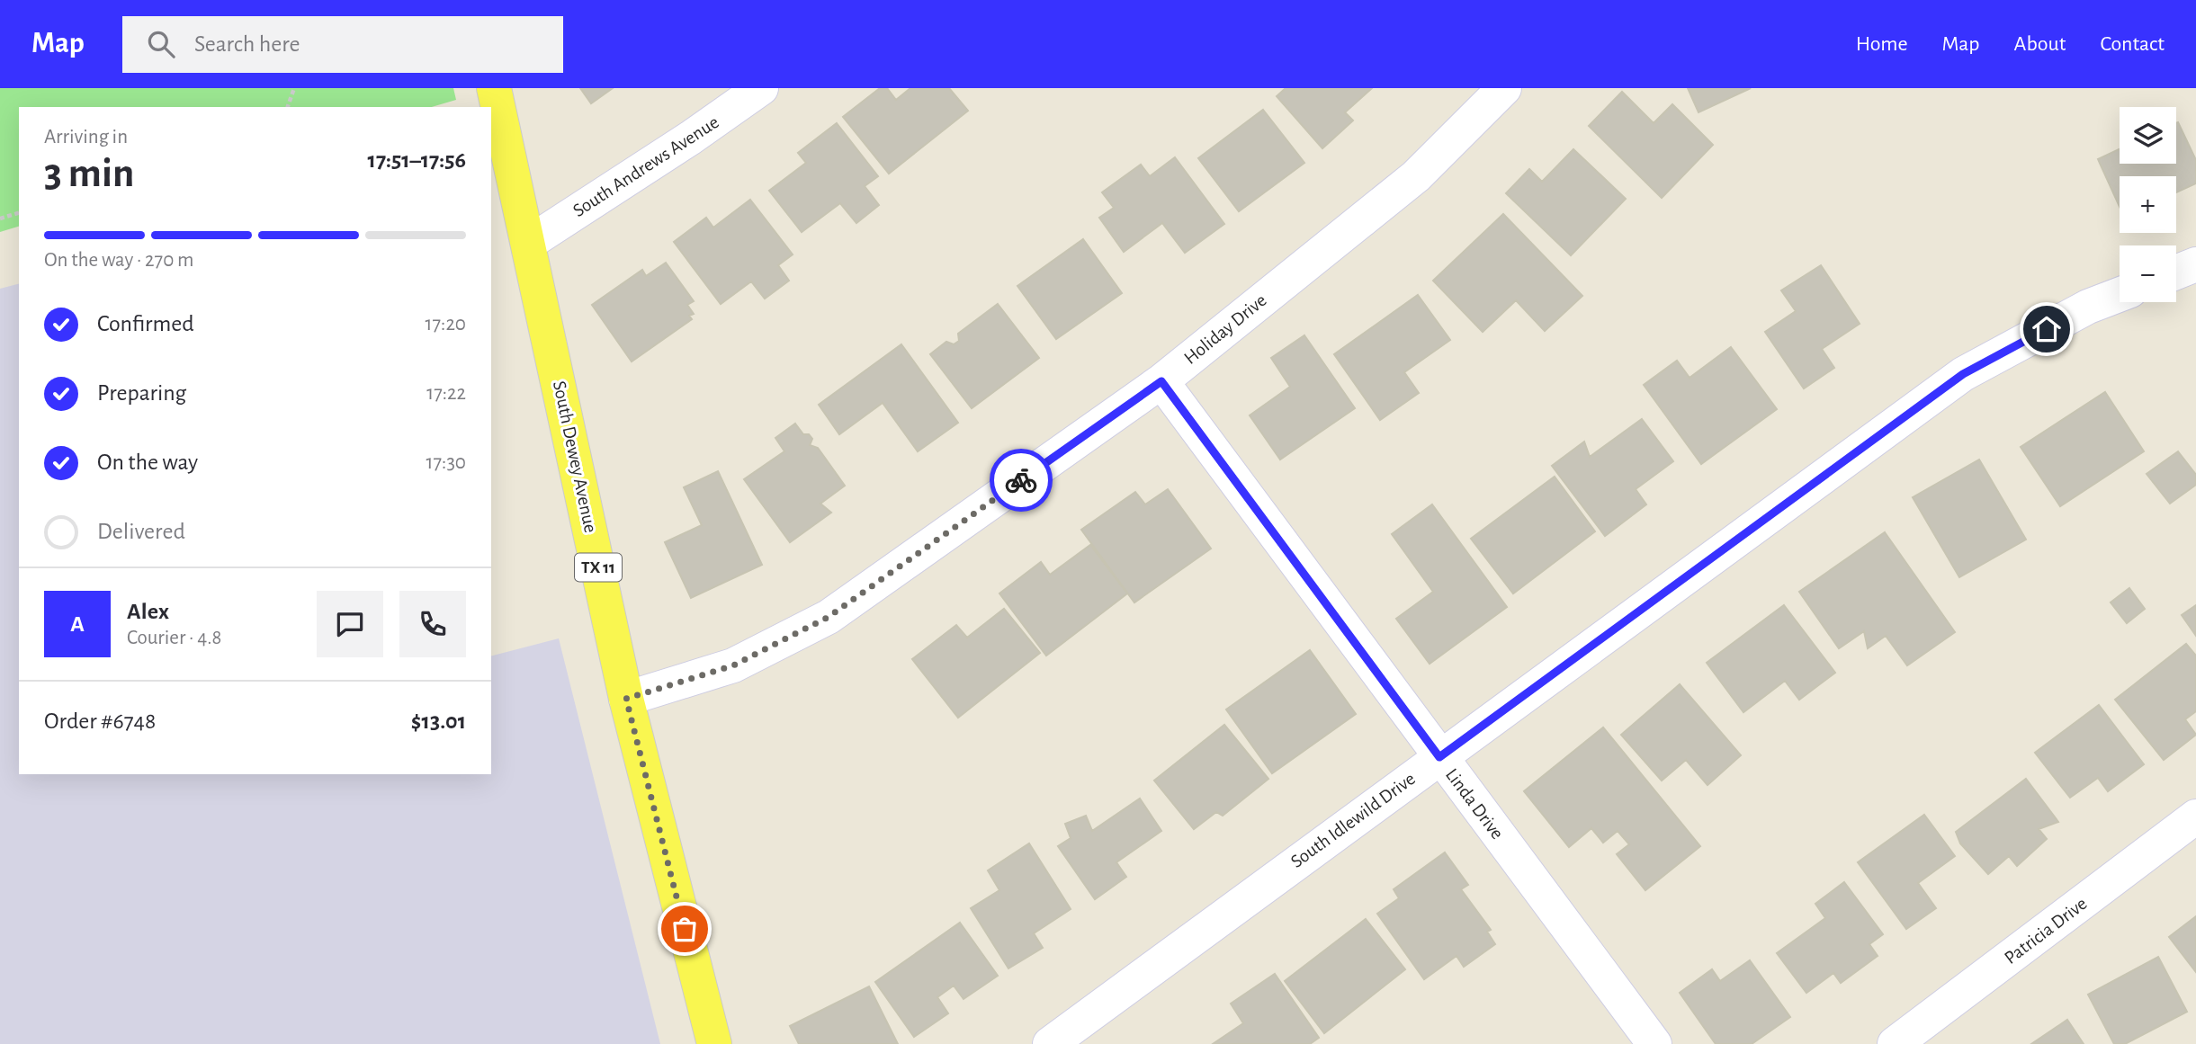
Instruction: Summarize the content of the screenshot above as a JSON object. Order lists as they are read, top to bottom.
{
  "streets": {
    "main road": ["South Dewey Avenue", "TX 11"],
    "street": [
      "South Andrews Avenue",
      "Holiday Drive",
      "Linda Drive",
      "South Idlewild Drive",
      "Patricia Drive"
    ]
  },
  "crossings": [
    ["South Andrews Avenue", "South Dewey Avenue"],
    ["Holiday Drive", "South Dewey Avenue"],
    ["Holiday Drive", "Linda Drive"],
    ["Linda Drive", "South Idlewild Drive"]
  ],
  "page": {
    "header": "Map",
    "search": "Search here",
    "nav": [
      "Home",
      "Map",
      "About",
      "Contact"
    ],
    "map_buttons": ["+", "−"],
    "heading": ["3 min", "Arriving in", "17:51–17:56"],
    "panel": [
      "Alex",
      "Courier · 4.8",
      "Order #6748",
      "$13.01"
    ],
    "bar": "On the way · 270 m",
    "list": [
      ["Confirmed", "17:20"],
      ["Preparing", "17:22"],
      ["On the way", "17:30"],
      "Delivered"
    ],
    "round": "A"
  }
}
